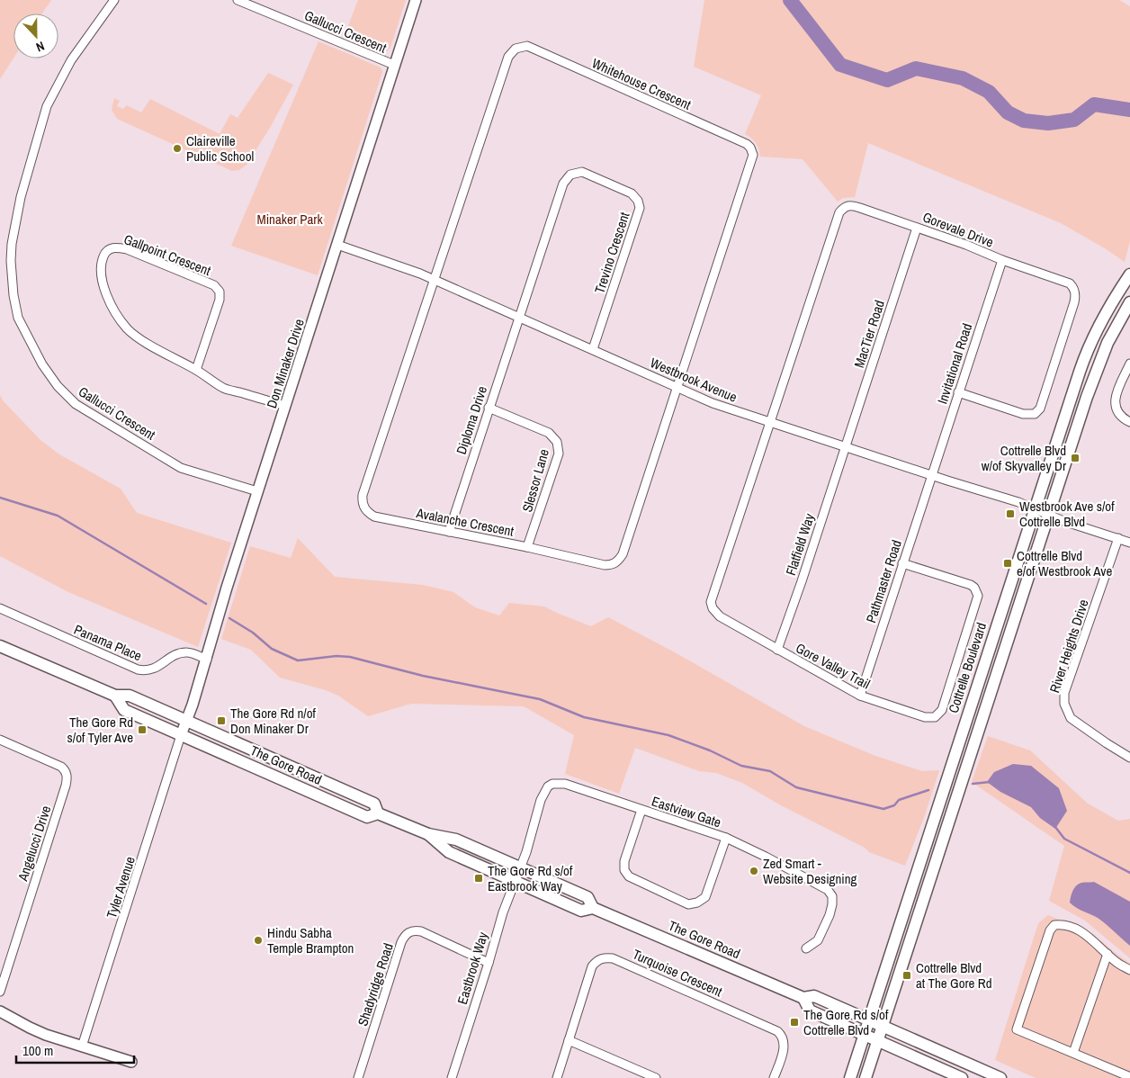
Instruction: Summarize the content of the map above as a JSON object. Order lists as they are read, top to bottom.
{
  "streets": {
    "main road": ["Cottrelle Boulevard", "The Gore Road"],
    "street": [
      "Gallucci Crescent",
      "Whitehouse Crescent",
      "Gorevale Drive",
      "Trevino Crescent",
      "Gallpoint Crescent",
      "MacTier Road",
      "Don Minaker Drive",
      "Invitational Road",
      "Westbrook Avenue",
      "Diploma Drive",
      "Slessor Lane",
      "Avalanche Crescent",
      "Flatfield Way",
      "Pathmaster Road",
      "Panama Place",
      "River Heights Drive",
      "Gore Valley Trail",
      "Eastview Gate",
      "Angelucci Drive",
      "Tyler Avenue",
      "Eastbrook Way",
      "Turquoise Crescent",
      "Shadyridge Road"
    ]
  },
  "crossings": [
    ["Gallucci Crescent", "Don Minaker Drive"],
    ["Whitehouse Crescent", "Westbrook Avenue"],
    ["Whitehouse Crescent", "Avalanche Crescent"],
    ["Gorevale Drive", "MacTier Road"],
    ["Gorevale Drive", "Invitational Road"],
    ["Gorevale Drive", "Westbrook Avenue"],
    ["Gorevale Drive", "Gore Valley Trail"],
    ["Trevino Crescent", "Westbrook Avenue"],
    ["Trevino Crescent", "Diploma Drive"],
    ["Gallpoint Crescent", "Don Minaker Drive"],
    ["MacTier Road", "Westbrook Avenue"],
    ["MacTier Road", "Flatfield Way"],
    ["Don Minaker Drive", "Westbrook Avenue"],
    ["Don Minaker Drive", "Panama Place"],
    ["Don Minaker Drive", "The Gore Road"],
    ["Don Minaker Drive", "Tyler Avenue"],
    ["Invitational Road", "Westbrook Avenue"],
    ["Invitational Road", "Pathmaster Road"],
    ["Westbrook Avenue", "Diploma Drive"],
    ["Westbrook Avenue", "Avalanche Crescent"],
    ["Westbrook Avenue", "Flatfield Way"],
    ["Westbrook Avenue", "Pathmaster Road"],
    ["Westbrook Avenue", "River Heights Drive"],
    ["Westbrook Avenue", "Gore Valley Trail"],
    ["Westbrook Avenue", "Cottrelle Boulevard"],
    ["Diploma Drive", "Slessor Lane"],
    ["Diploma Drive", "Avalanche Crescent"],
    ["Slessor Lane", "Avalanche Crescent"],
    ["Flatfield Way", "Gore Valley Trail"],
    ["Pathmaster Road", "Gore Valley Trail"],
    ["Cottrelle Boulevard", "The Gore Road"],
    ["The Gore Road", "Eastview Gate"],
    ["The Gore Road", "Tyler Avenue"],
    ["The Gore Road", "Eastbrook Way"],
    ["Eastview Gate", "Eastbrook Way"],
    ["Eastbrook Way", "Shadyridge Road"]
  ],
  "parks": ["Minaker Park"],
  "places": {
    "other": ["Claireville Public School", "Zed Smart - Website Designing", "Hindu Sabha Temple Brampton"],
    "transit": [
      "Cottrelle Blvd w/of Skyvalley Dr",
      "Westbrook Ave s/of Cottrelle Blvd",
      "Cottrelle Blvd e/of Westbrook Ave",
      "The Gore Rd n/of Don Minaker Dr",
      "The Gore Rd s/of Tyler Ave",
      "The Gore Rd s/of Eastbrook Way",
      "Cottrelle Blvd at The Gore Rd",
      "The Gore Rd s/of Cottrelle Blvd"
    ]
  },
  "scale_bar": "100 m",
  "north": "bottom"
}
